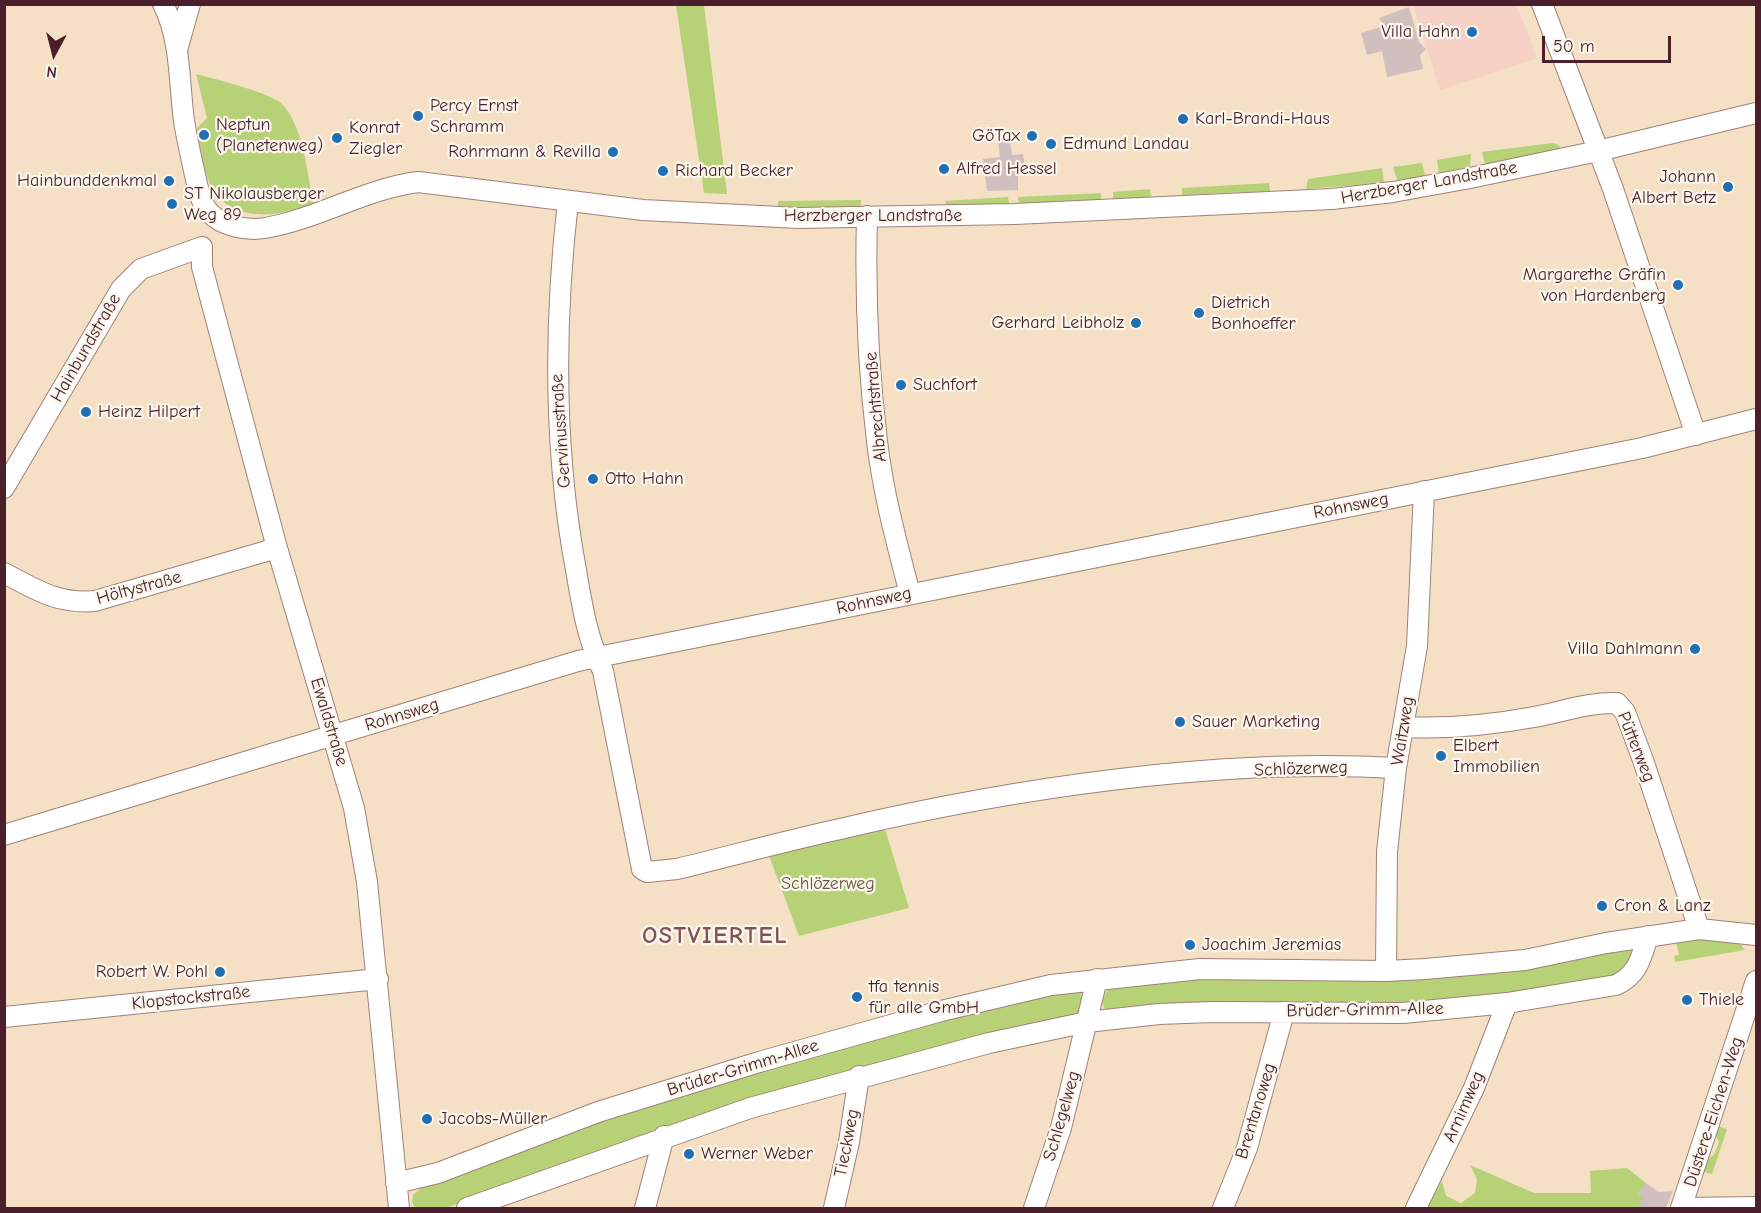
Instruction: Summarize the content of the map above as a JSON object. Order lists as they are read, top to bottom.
{
  "streets": {
    "street": [
      "Herzberger Landstraße",
      "Hainbundstraße",
      "Albrechtstraße",
      "Gervinusstraße",
      "Rohnsweg",
      "Höltystraße",
      "Ewaldstraße",
      "Waitzweg",
      "Pütterweg",
      "Schlözerweg",
      "Klopstockstraße",
      "Brüder-Grimm-Allee",
      "Arnimweg",
      "Brentanoweg",
      "Düstere-Eichen-Weg",
      "Schlegelweg",
      "Tieckweg"
    ]
  },
  "crossings": [
    ["Herzberger Landstraße", "Albrechtstraße"],
    ["Herzberger Landstraße", "Gervinusstraße"],
    ["Hainbundstraße", "Ewaldstraße"],
    ["Albrechtstraße", "Rohnsweg"],
    ["Gervinusstraße", "Rohnsweg"],
    ["Gervinusstraße", "Schlözerweg"],
    ["Rohnsweg", "Ewaldstraße"],
    ["Rohnsweg", "Waitzweg"],
    ["Rohnsweg", "Schlözerweg"],
    ["Höltystraße", "Ewaldstraße"],
    ["Ewaldstraße", "Klopstockstraße"],
    ["Ewaldstraße", "Brüder-Grimm-Allee"],
    ["Waitzweg", "Pütterweg"],
    ["Waitzweg", "Schlözerweg"],
    ["Waitzweg", "Brüder-Grimm-Allee"],
    ["Pütterweg", "Brüder-Grimm-Allee"],
    ["Brüder-Grimm-Allee", "Arnimweg"],
    ["Brüder-Grimm-Allee", "Brentanoweg"],
    ["Brüder-Grimm-Allee", "Schlegelweg"],
    ["Brüder-Grimm-Allee", "Tieckweg"]
  ],
  "districts": ["OSTVIERTEL"],
  "parks": ["Schlözerweg"],
  "places": [
    "Villa Hahn",
    "Percy Ernst Schramm",
    "Karl-Brandi-Haus",
    "Neptun (Planetenweg)",
    "GöTax",
    "Konrat Ziegler",
    "Edmund Landau",
    "Rohrmann & Revilla",
    "Alfred Hessel",
    "Richard Becker",
    "Hainbunddenkmal",
    "Johann Albert Betz",
    "ST Nikolausberger Weg 89",
    "Margarethe Gräfin von Hardenberg",
    "Dietrich Bonhoeffer",
    "Gerhard Leibholz",
    "Suchfort",
    "Heinz Hilpert",
    "Otto Hahn",
    "Villa Dahlmann",
    "Sauer Marketing",
    "Elbert Immobilien",
    "Cron & Lanz",
    "Joachim Jeremias",
    "Robert W. Pohl",
    "tfa tennis für alle GmbH",
    "Thiele",
    "Jacobs-Müller",
    "Werner Weber"
  ],
  "scale_bar": "50 m",
  "north": "bottom"
}
